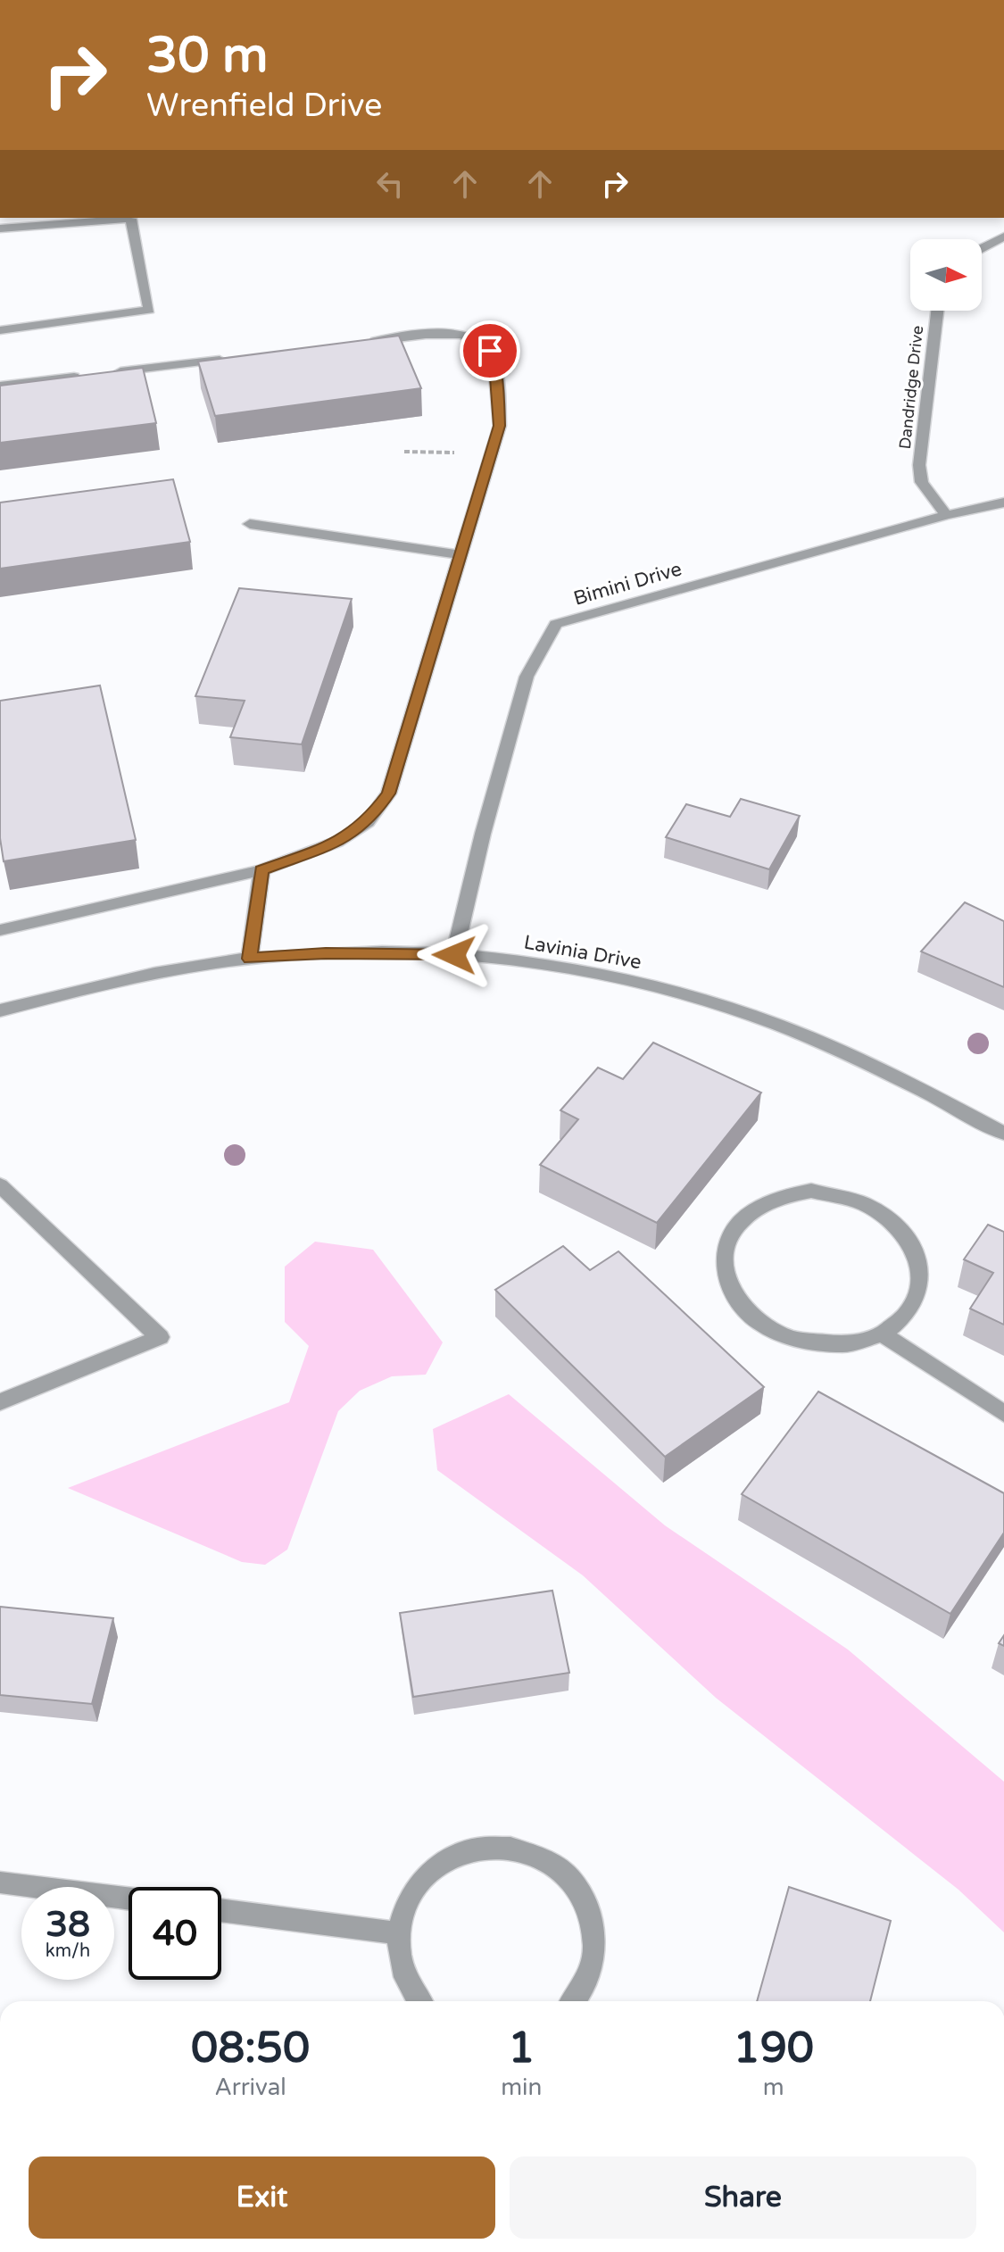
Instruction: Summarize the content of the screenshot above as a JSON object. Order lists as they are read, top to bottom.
{
  "streets": {
    "street": ["Dandridge Drive", "Bimini Drive", "Lavinia Drive"]
  },
  "crossings": [
    ["Dandridge Drive", "Bimini Drive"],
    ["Bimini Drive", "Lavinia Drive"]
  ],
  "north": "right",
  "page": {
    "turn": ["30 m", "Wrenfield Drive"],
    "speed": "38 km/h",
    "limit": "40",
    "eta": [
      "08:50",
      "Arrival",
      "1",
      "min",
      "190",
      "m"
    ],
    "buttons": ["Exit", "Share"]
  }
}
